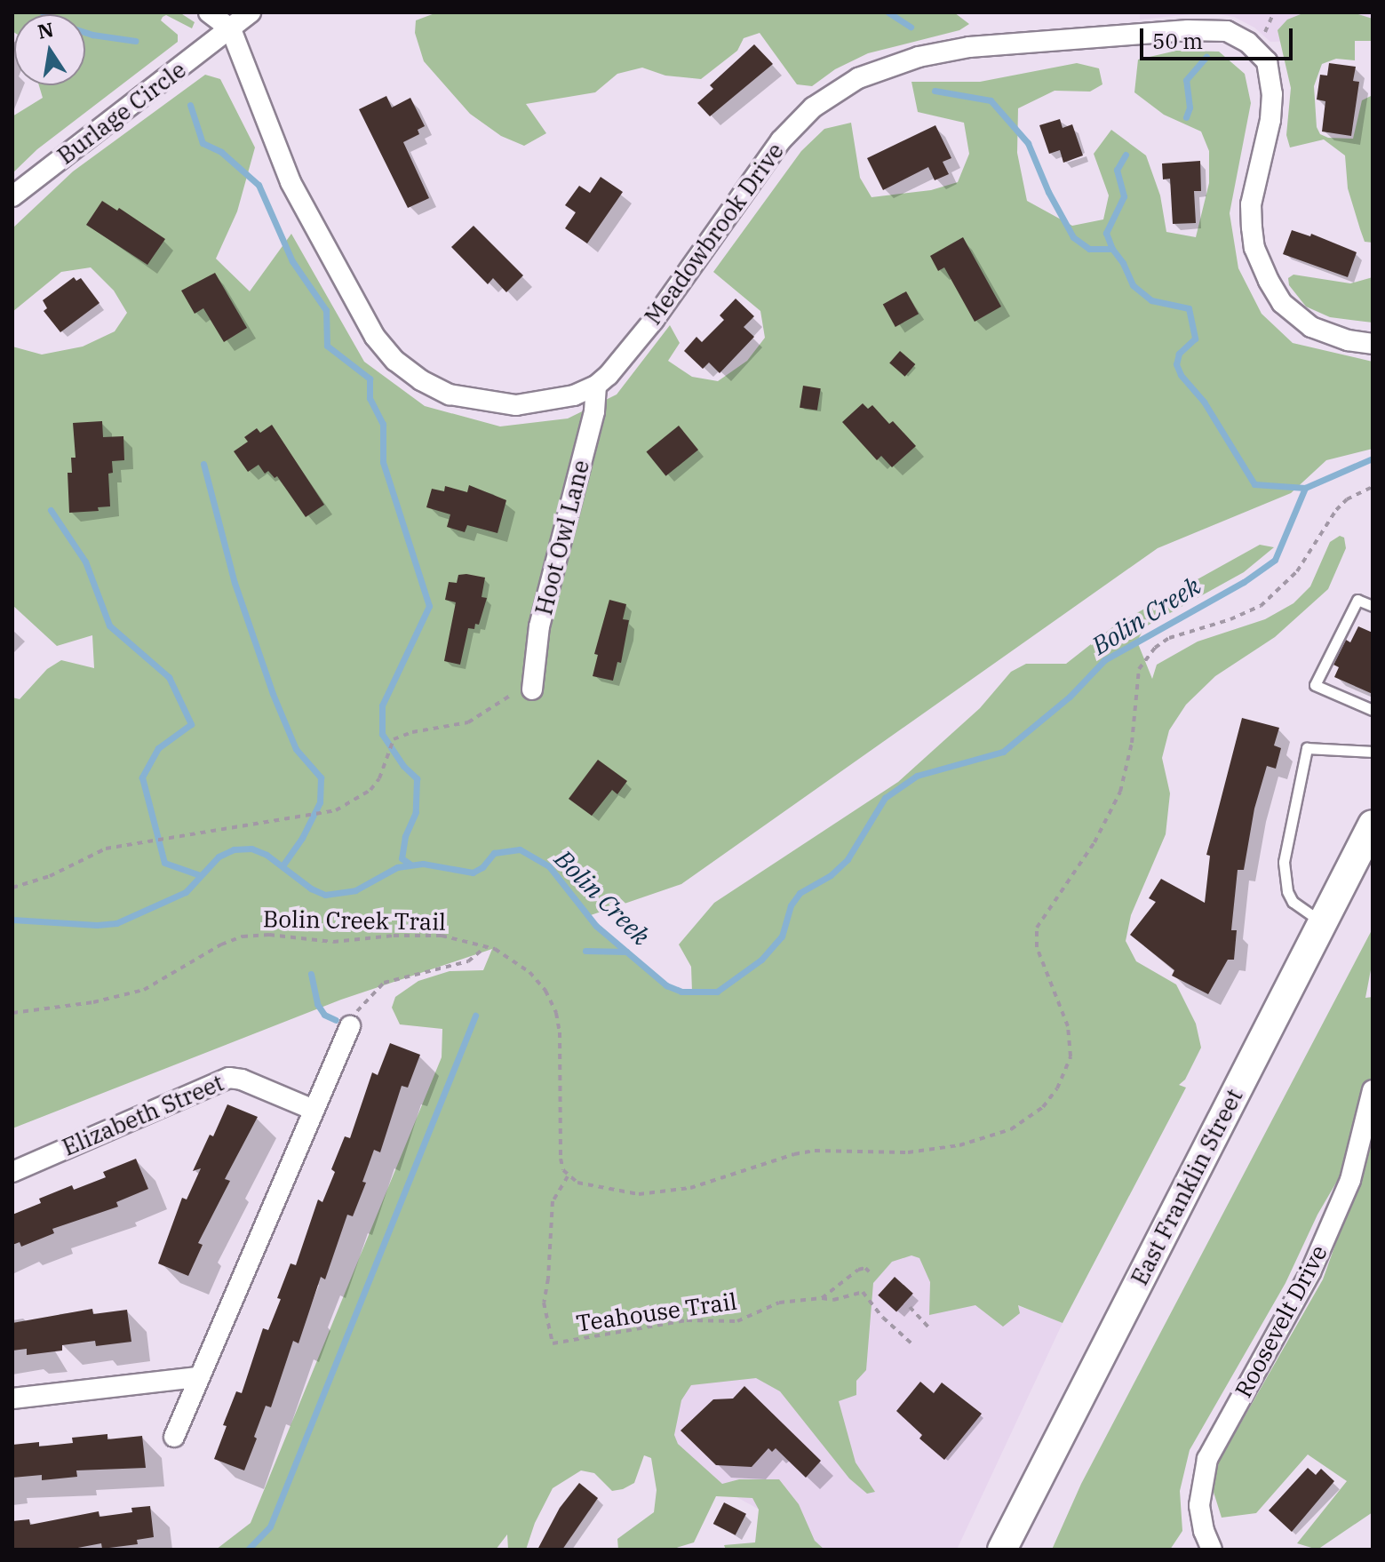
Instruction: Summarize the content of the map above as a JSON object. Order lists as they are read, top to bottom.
{
  "streets": {
    "main road": ["East Franklin Street"],
    "street": [
      "Burlage Circle",
      "Meadowbrook Drive",
      "Hoot Owl Lane",
      "Elizabeth Street",
      "Roosevelt Drive"
    ],
    "path": ["Bolin Creek Trail", "Teahouse Trail"]
  },
  "crossings": [
    ["Burlage Circle", "Meadowbrook Drive"],
    ["Meadowbrook Drive", "Hoot Owl Lane"],
    ["Bolin Creek Trail", "Teahouse Trail"]
  ],
  "water": ["Bolin Creek"],
  "scale_bar": "50 m",
  "north": "top"
}
